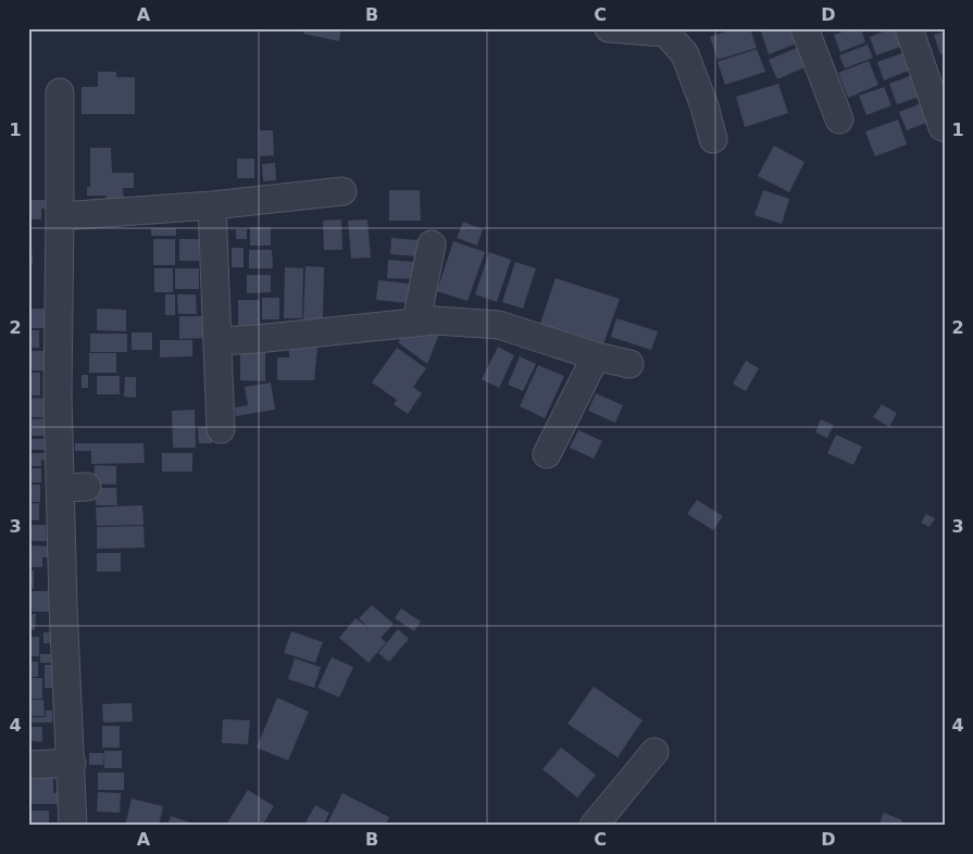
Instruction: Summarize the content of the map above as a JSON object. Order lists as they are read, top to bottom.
{
  "grid": {
    "columns": [
      "A",
      "B",
      "C",
      "D"
    ],
    "rows": [
      "1",
      "2",
      "3",
      "4"
    ]
  }
}
